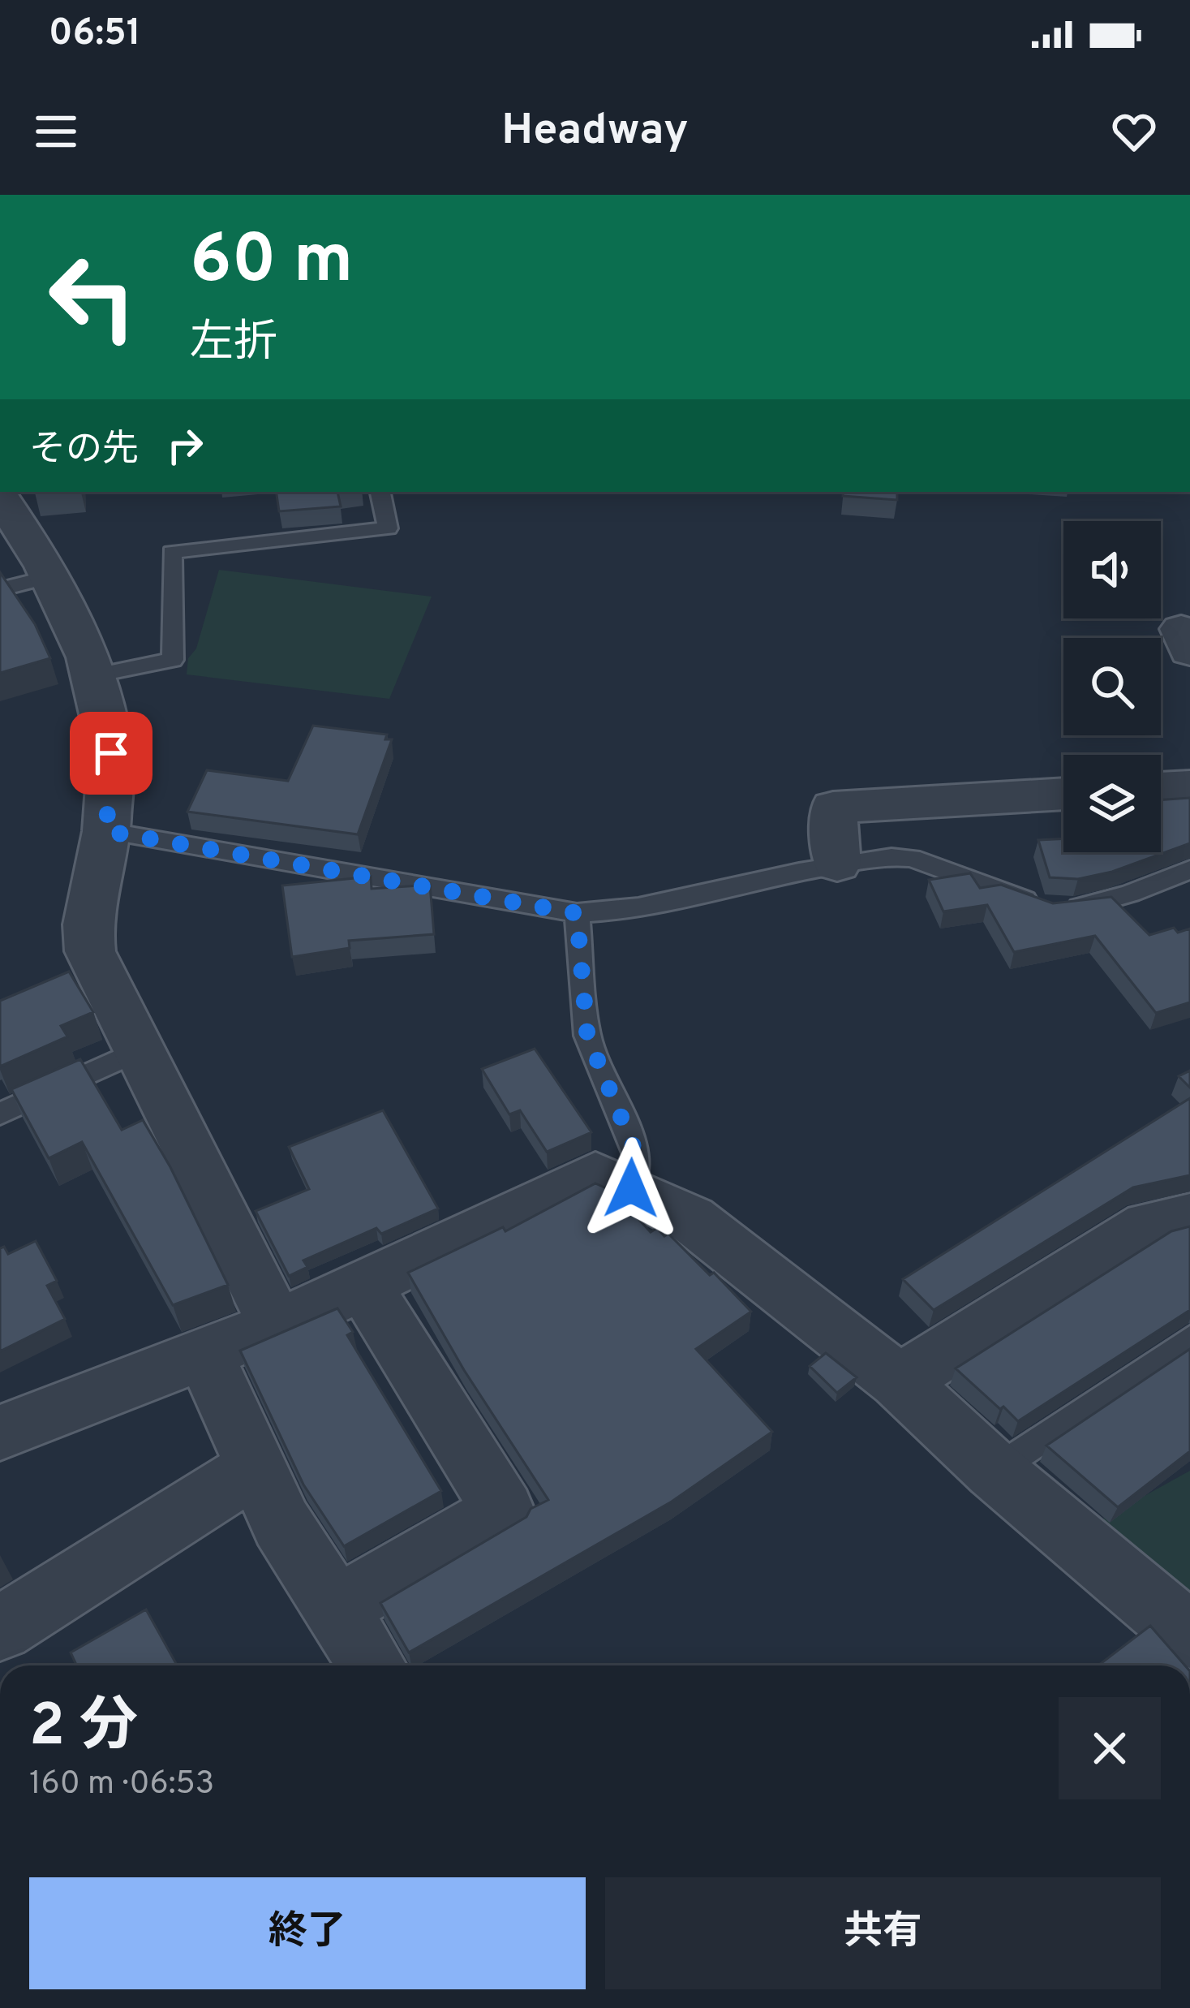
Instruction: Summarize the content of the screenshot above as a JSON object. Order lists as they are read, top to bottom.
{
  "page": {
    "status": "06:51",
    "header": "Headway",
    "turn": ["60 m", "左折"],
    "then": "その先",
    "heading": ["2 分", "160 m · 06:53"],
    "buttons": ["終了", "共有"]
  }
}
